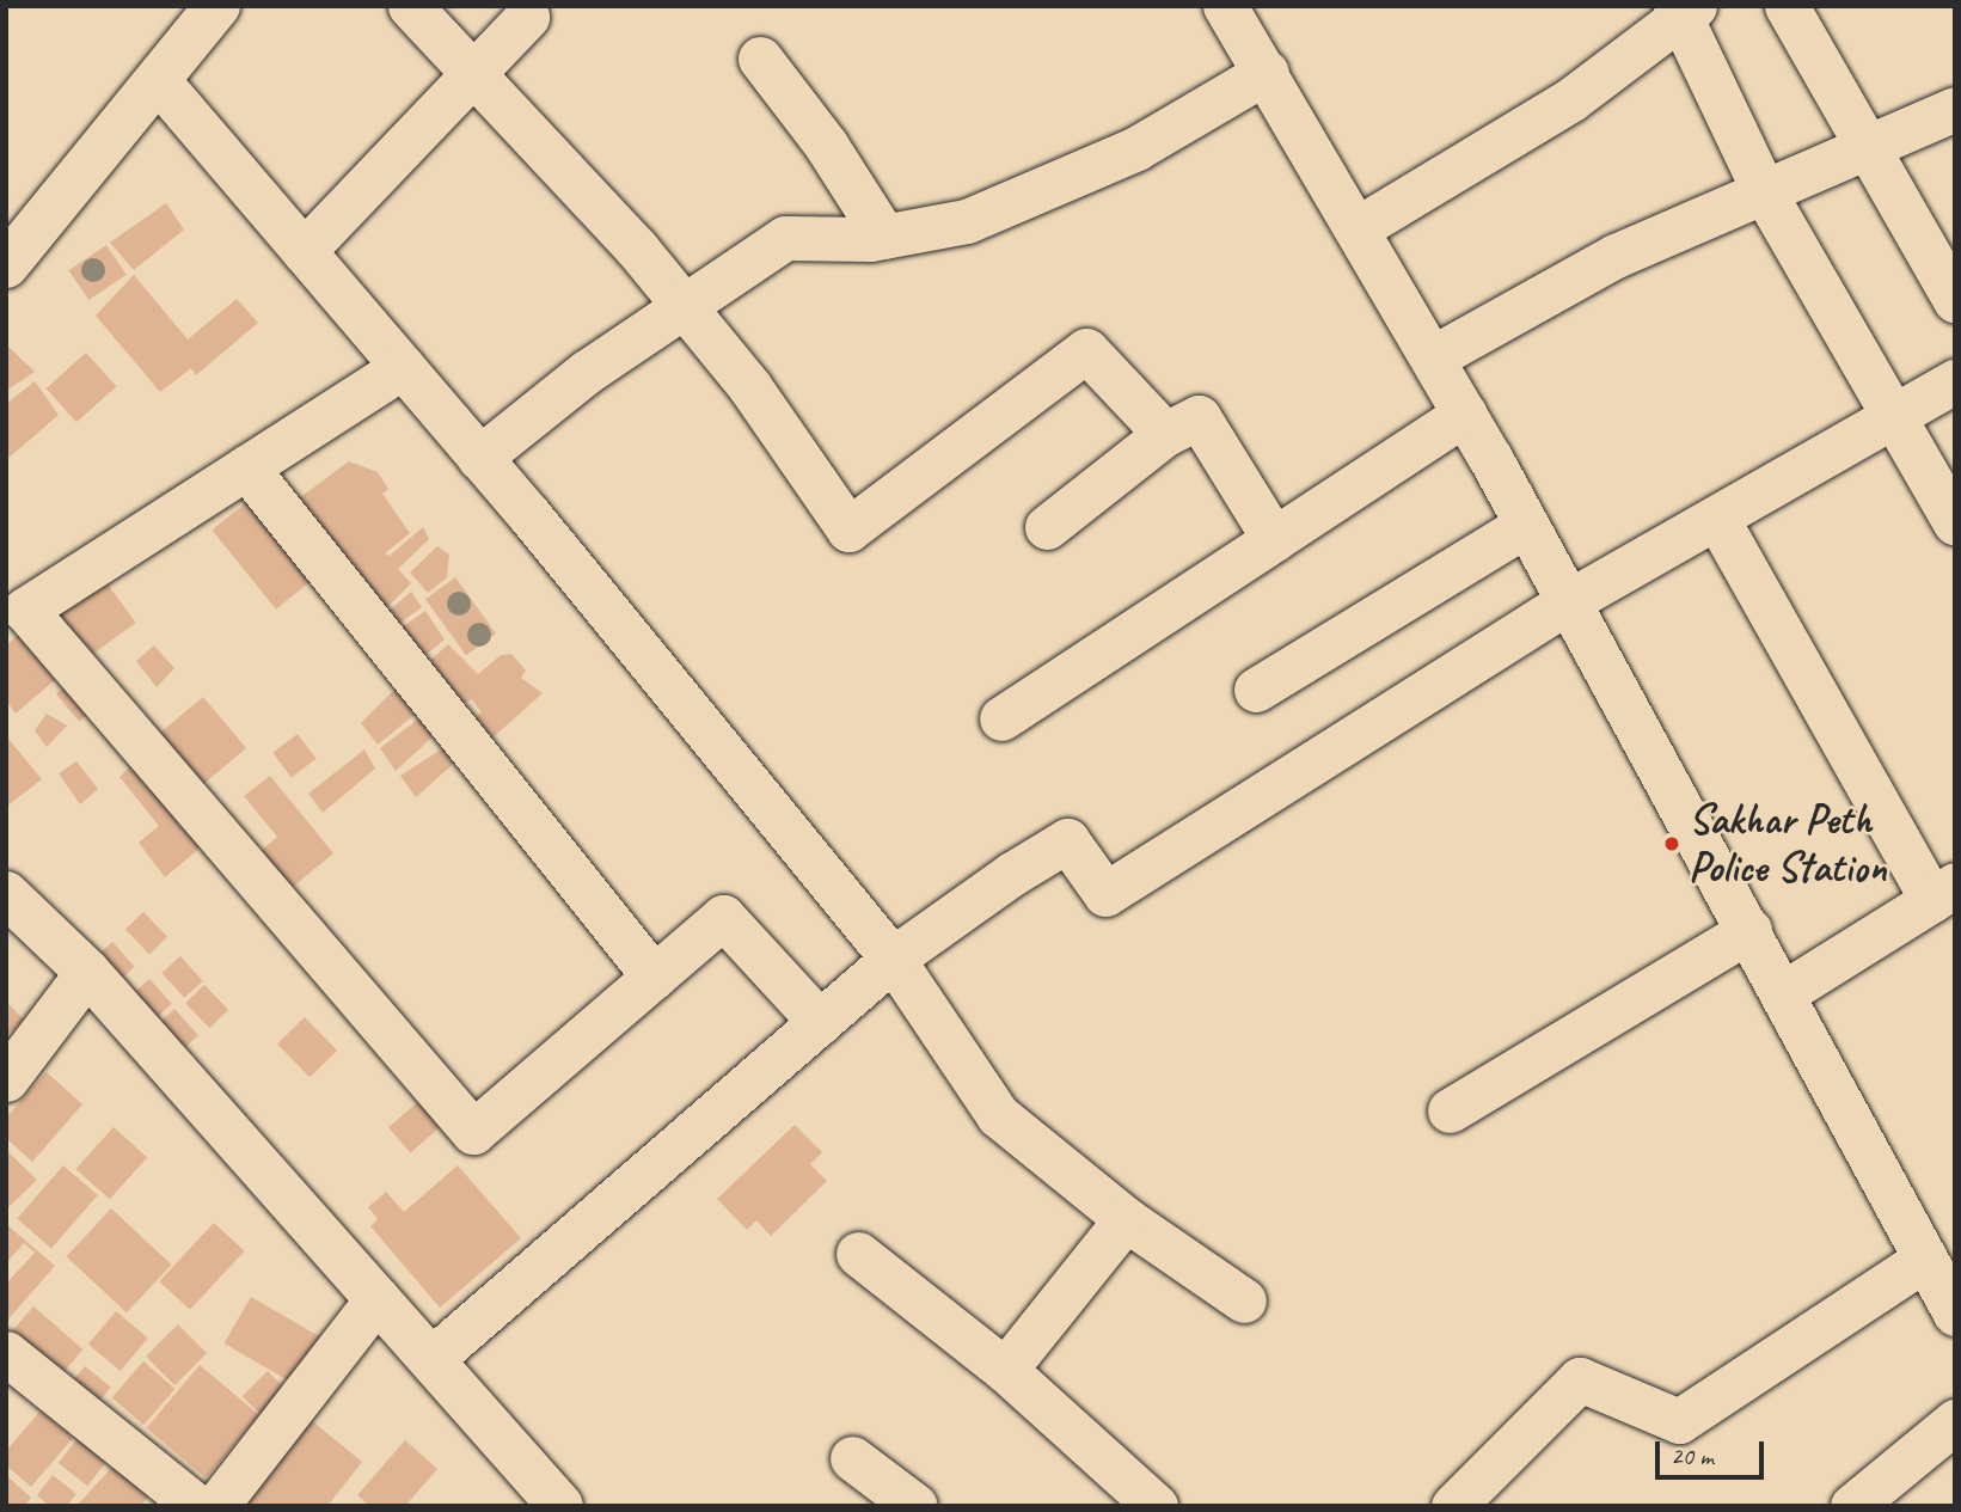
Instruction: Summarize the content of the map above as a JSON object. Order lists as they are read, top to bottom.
{
  "places": ["Sakhar Peth Police Station"],
  "scale_bar": "20 m"
}
